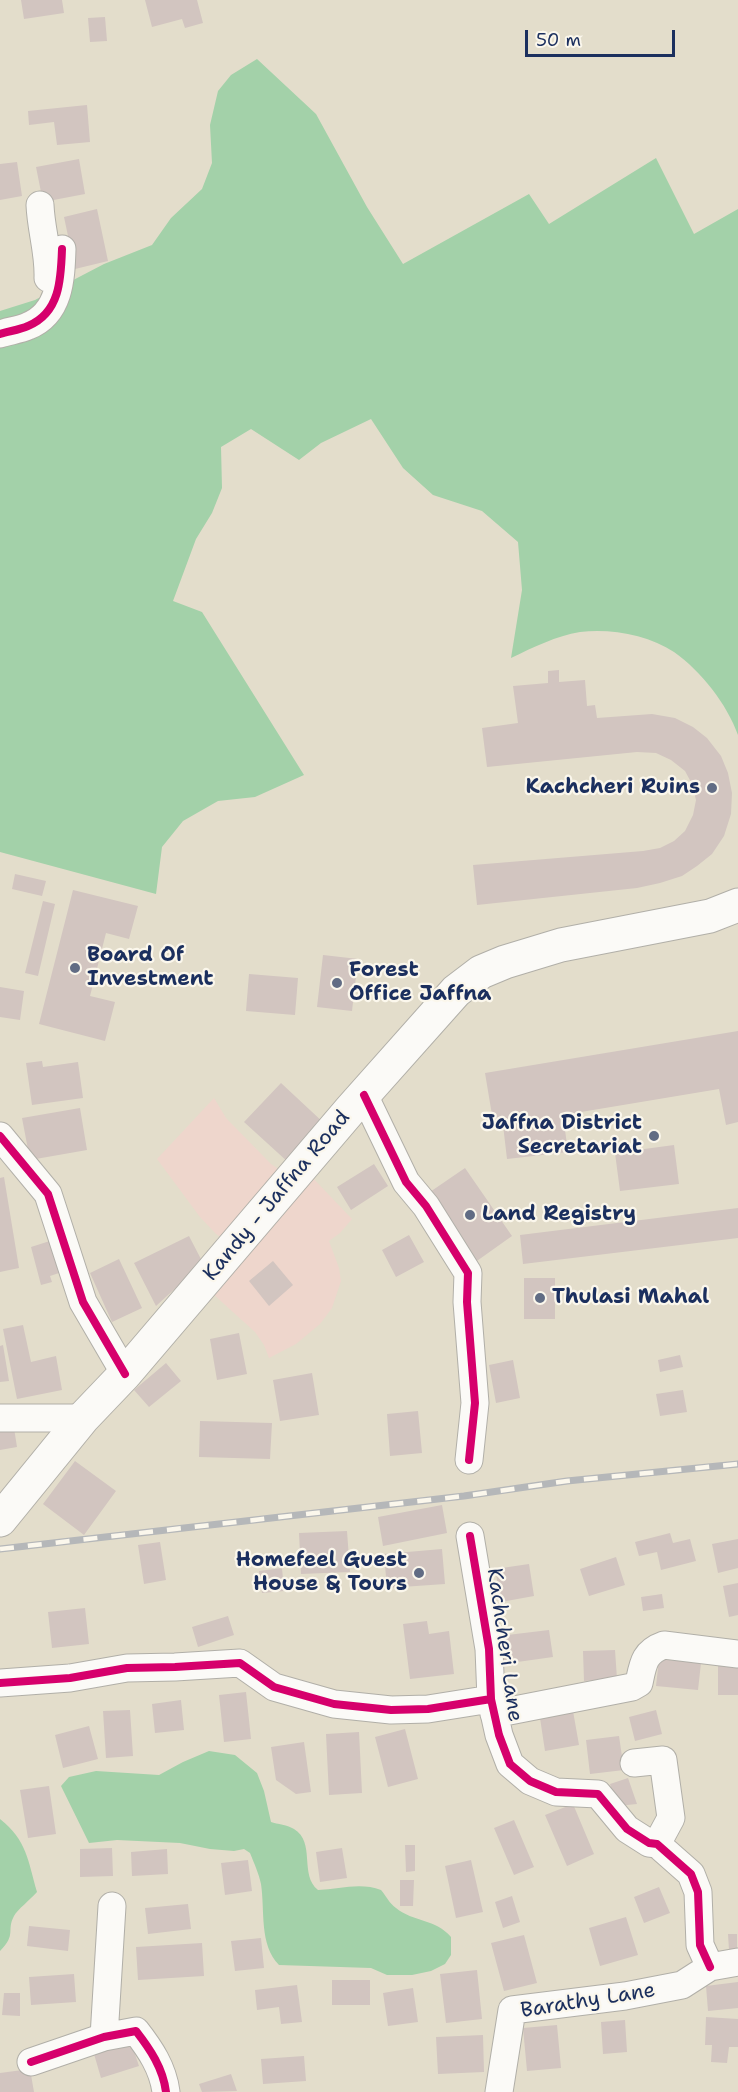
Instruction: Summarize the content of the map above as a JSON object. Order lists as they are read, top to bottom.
{
  "streets": {
    "highway": ["Kandy - Jaffna Road"],
    "street": ["Kachcheri Lane", "Barathy Lane"]
  },
  "crossings": [
    ["Kachcheri Lane", "Barathy Lane"]
  ],
  "places": [
    "Kachcheri Ruins",
    "Board Of Investment",
    "Forest Office Jaffna",
    "Jaffna District Secretariat",
    "Land Registry",
    "Thulasi Mahal",
    "Homefeel Guest House & Tours"
  ],
  "scale_bar": "50 m"
}
